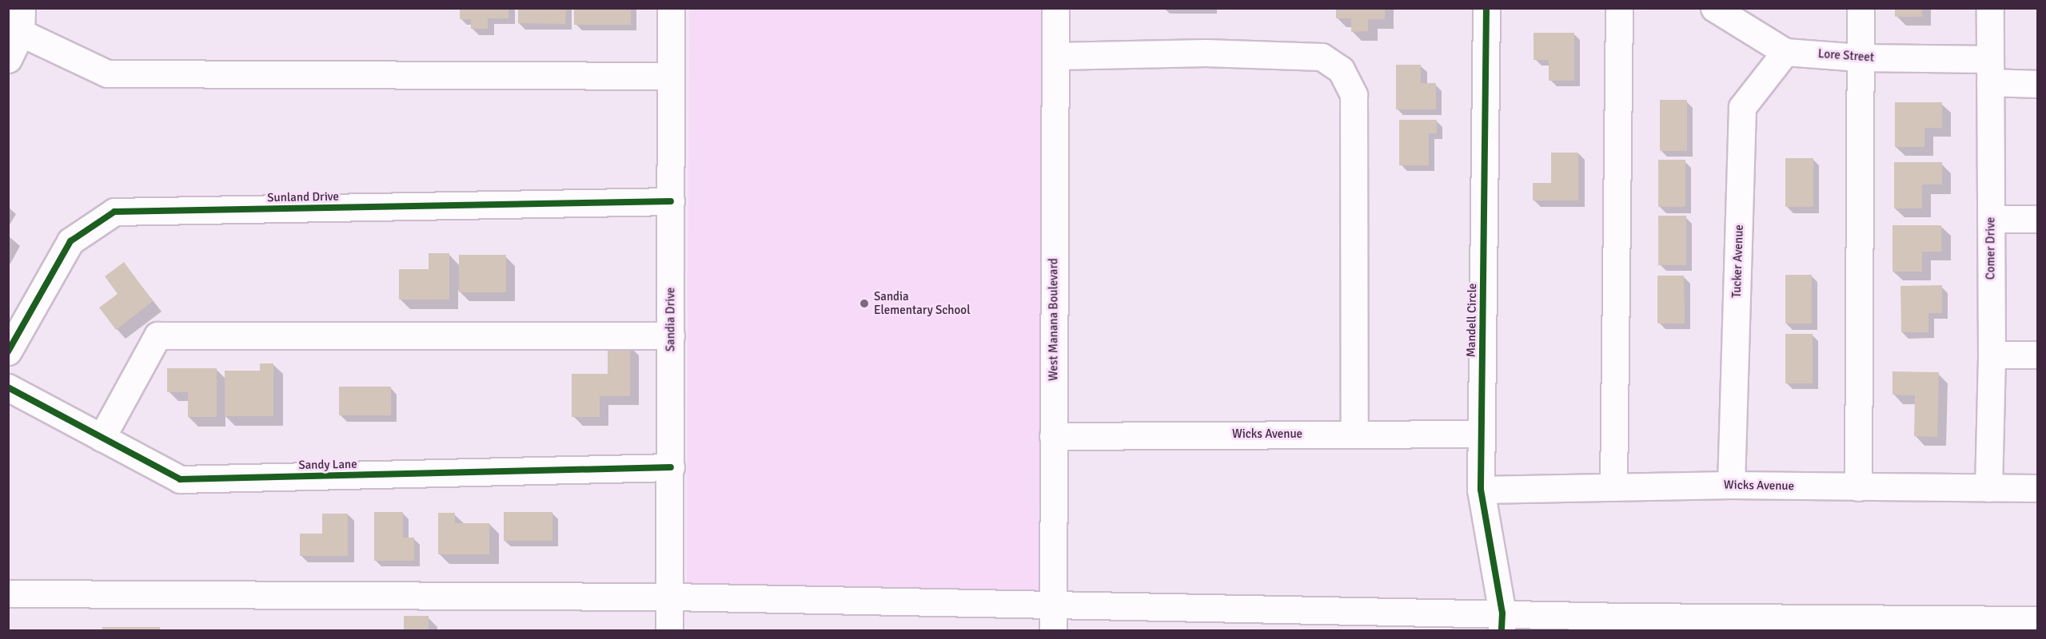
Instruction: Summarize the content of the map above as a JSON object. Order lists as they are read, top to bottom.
{
  "streets": {
    "street": [
      "Lore Street",
      "Sunland Drive",
      "Comer Drive",
      "Tucker Avenue",
      "Sandia Drive",
      "West Manana Boulevard",
      "Mandell Circle",
      "Wicks Avenue",
      "Sandy Lane"
    ]
  },
  "crossings": [
    ["Lore Street", "Comer Drive"],
    ["Lore Street", "Tucker Avenue"],
    ["Sunland Drive", "Sandia Drive"],
    ["Comer Drive", "Wicks Avenue"],
    ["Tucker Avenue", "Wicks Avenue"],
    ["Sandia Drive", "Sandy Lane"],
    ["West Manana Boulevard", "Wicks Avenue"],
    ["Mandell Circle", "Wicks Avenue"]
  ],
  "places": ["Sandia Elementary School"]
}
